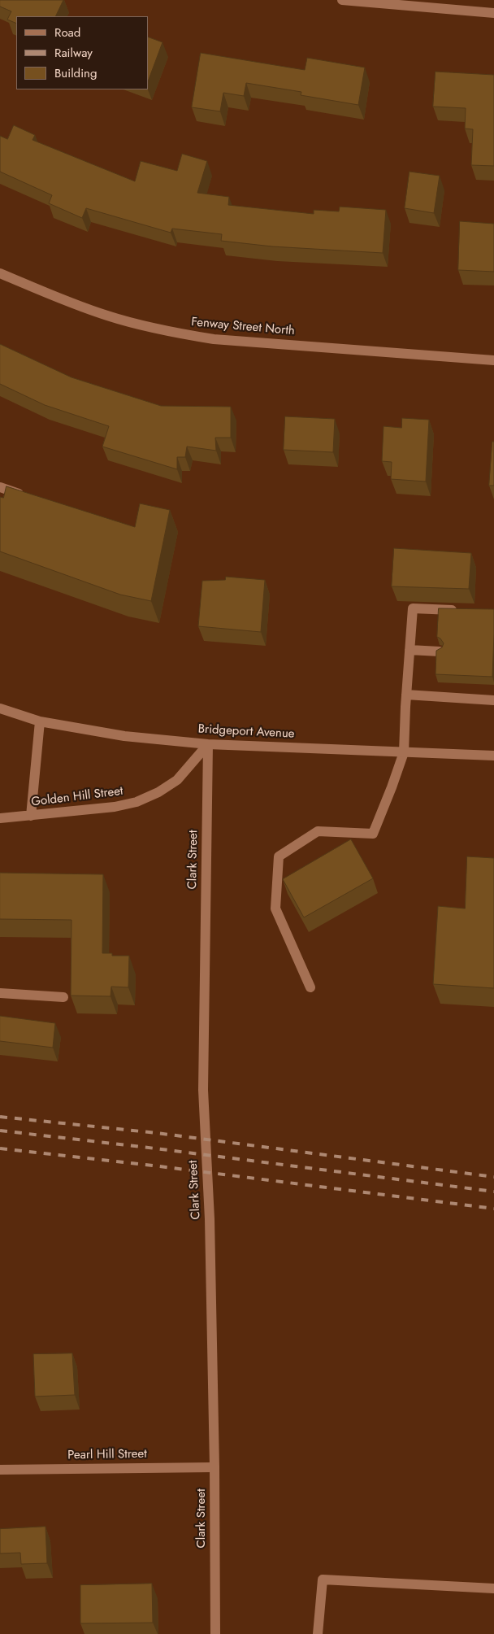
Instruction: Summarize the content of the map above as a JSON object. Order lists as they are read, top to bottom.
{
  "streets": {
    "main road": [
      "Fenway Street North",
      "Bridgeport Avenue",
      "Golden Hill Street",
      "Clark Street",
      "Pearl Hill Street"
    ]
  },
  "crossings": [
    ["Bridgeport Avenue", "Golden Hill Street"],
    ["Bridgeport Avenue", "Clark Street"],
    ["Golden Hill Street", "Clark Street"],
    ["Clark Street", "Pearl Hill Street"]
  ],
  "legend": ["Road", "Railway", "Building"]
}
